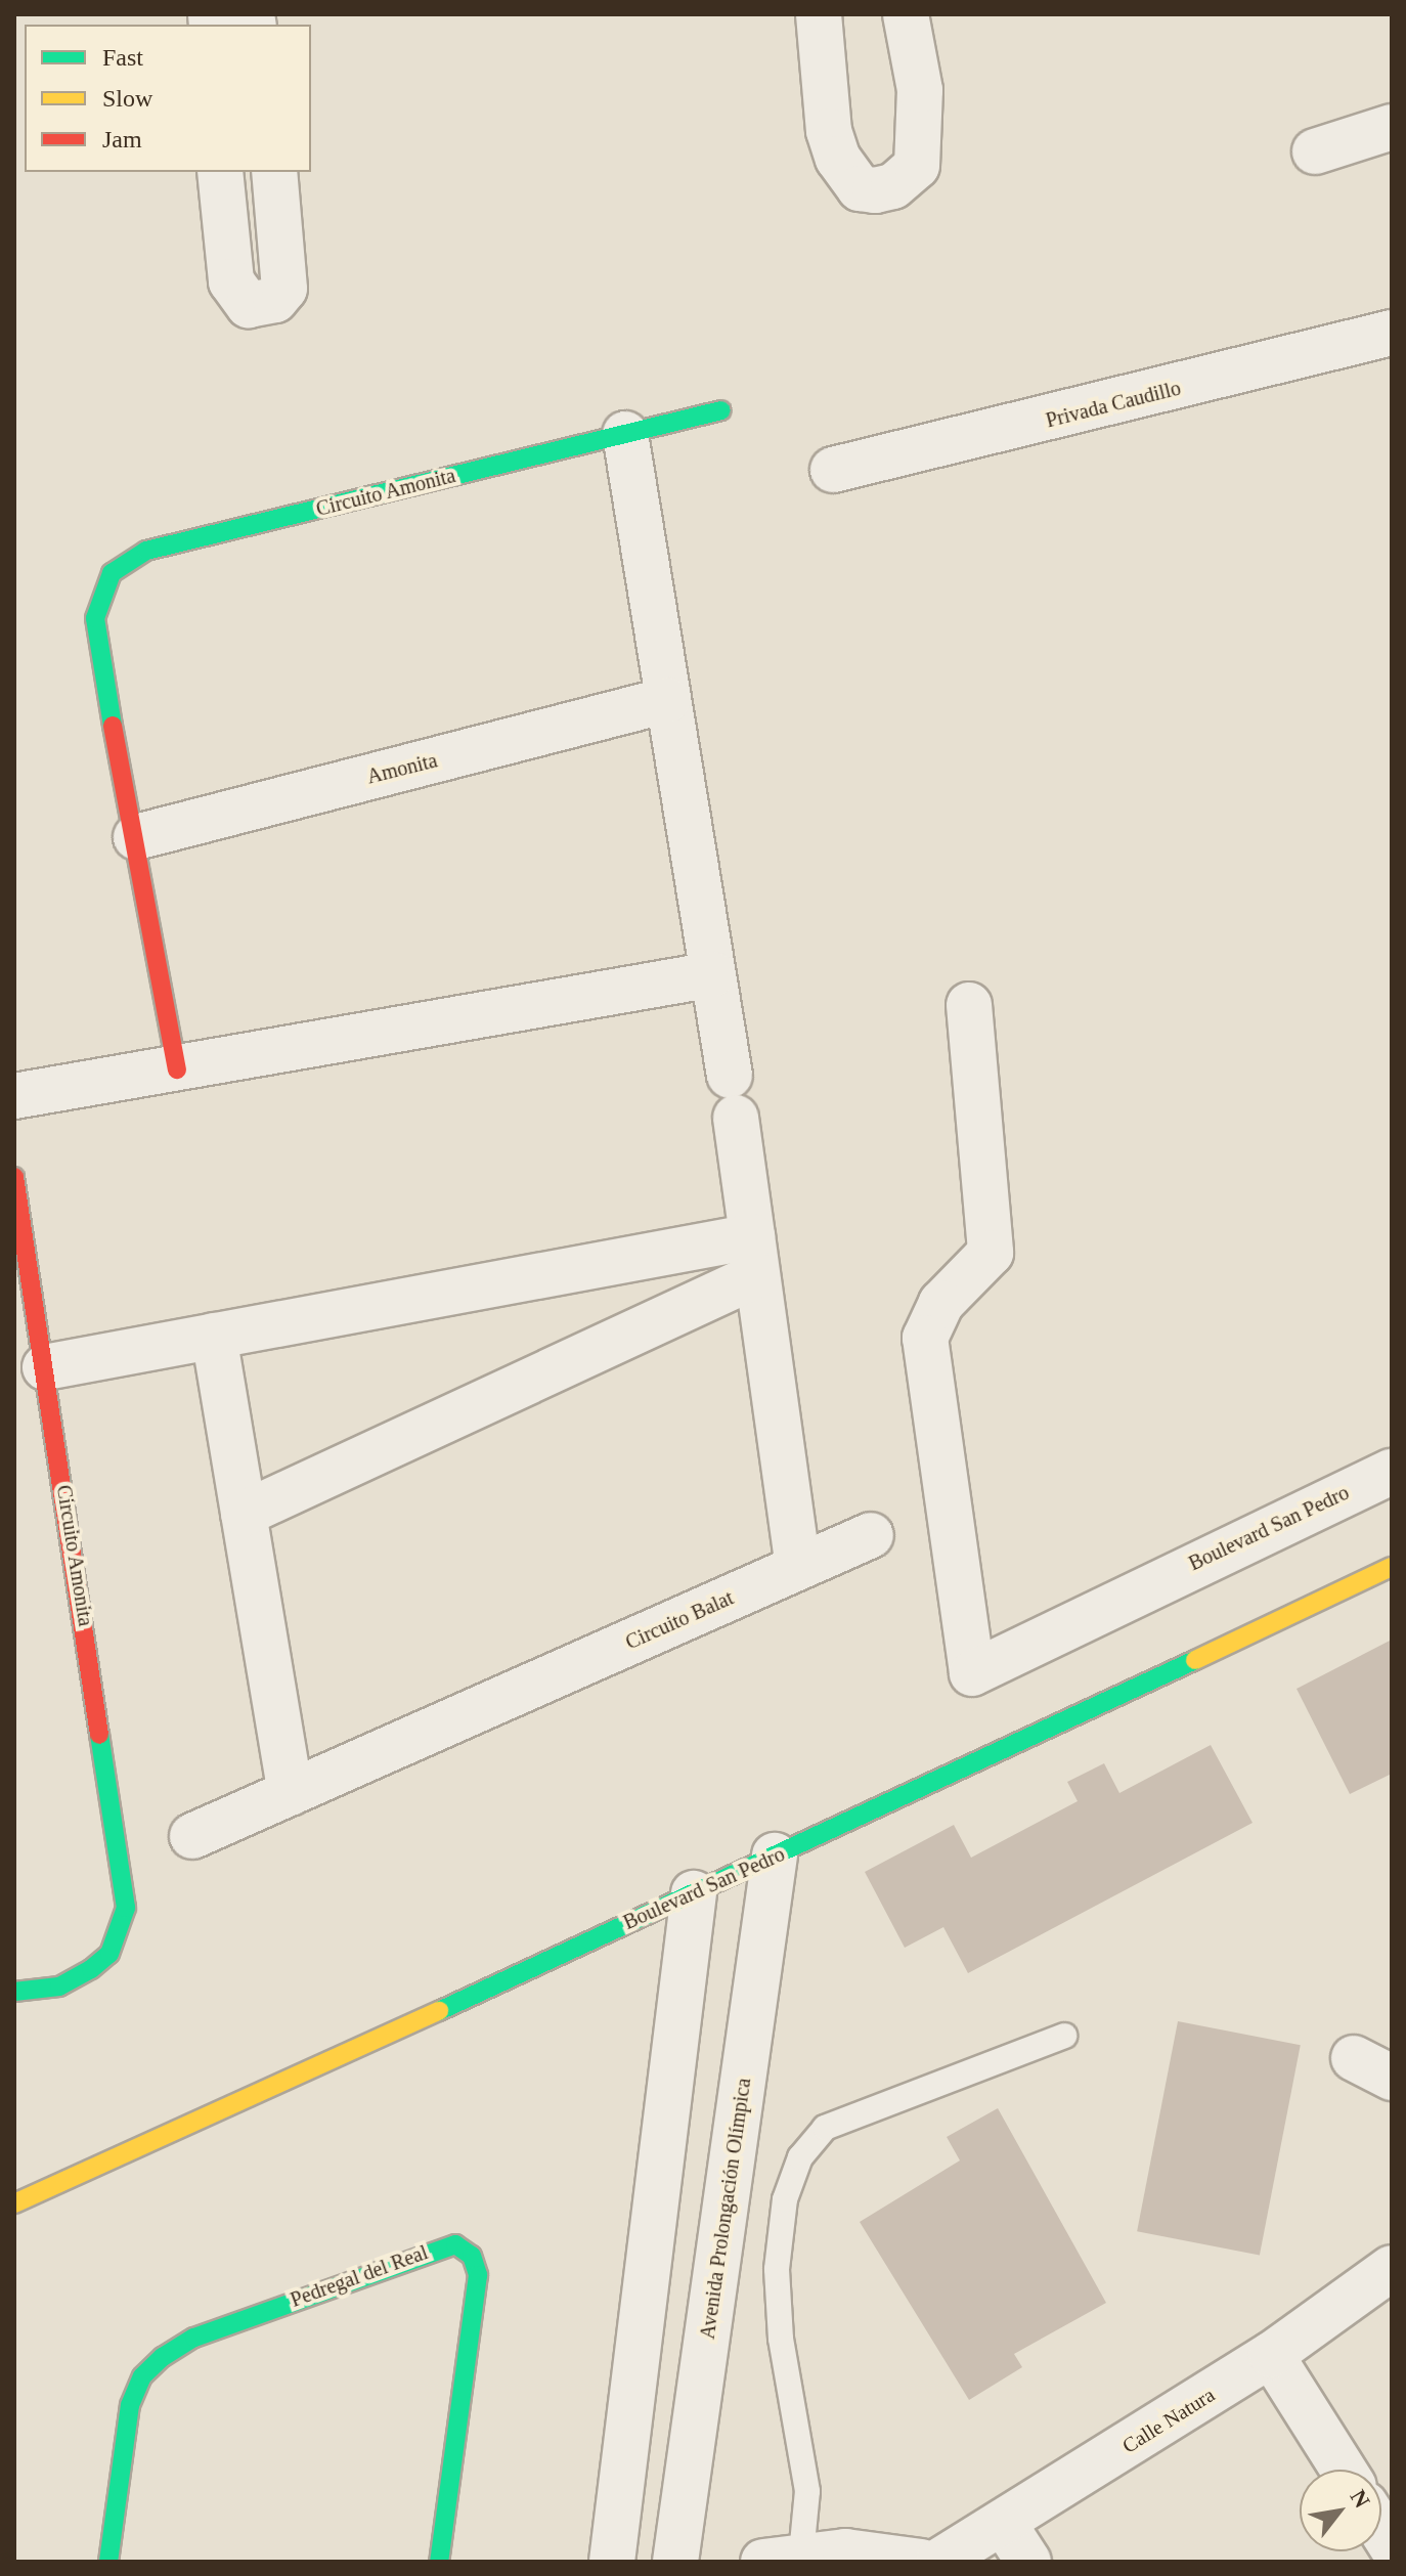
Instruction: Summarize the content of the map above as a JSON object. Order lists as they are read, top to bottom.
{
  "streets": {
    "street": [
      "Privada Caudillo",
      "Circuito Amonita",
      "Amonita",
      "Boulevard San Pedro",
      "Circuito Balat",
      "Avenida Prolongación Olímpica",
      "Pedregal del Real",
      "Calle Natura"
    ]
  },
  "crossings": [
    ["Circuito Amonita", "Amonita"],
    ["Boulevard San Pedro", "Avenida Prolongación Olímpica"]
  ],
  "legend": ["Fast", "Slow", "Jam"],
  "north": "top right"
}
